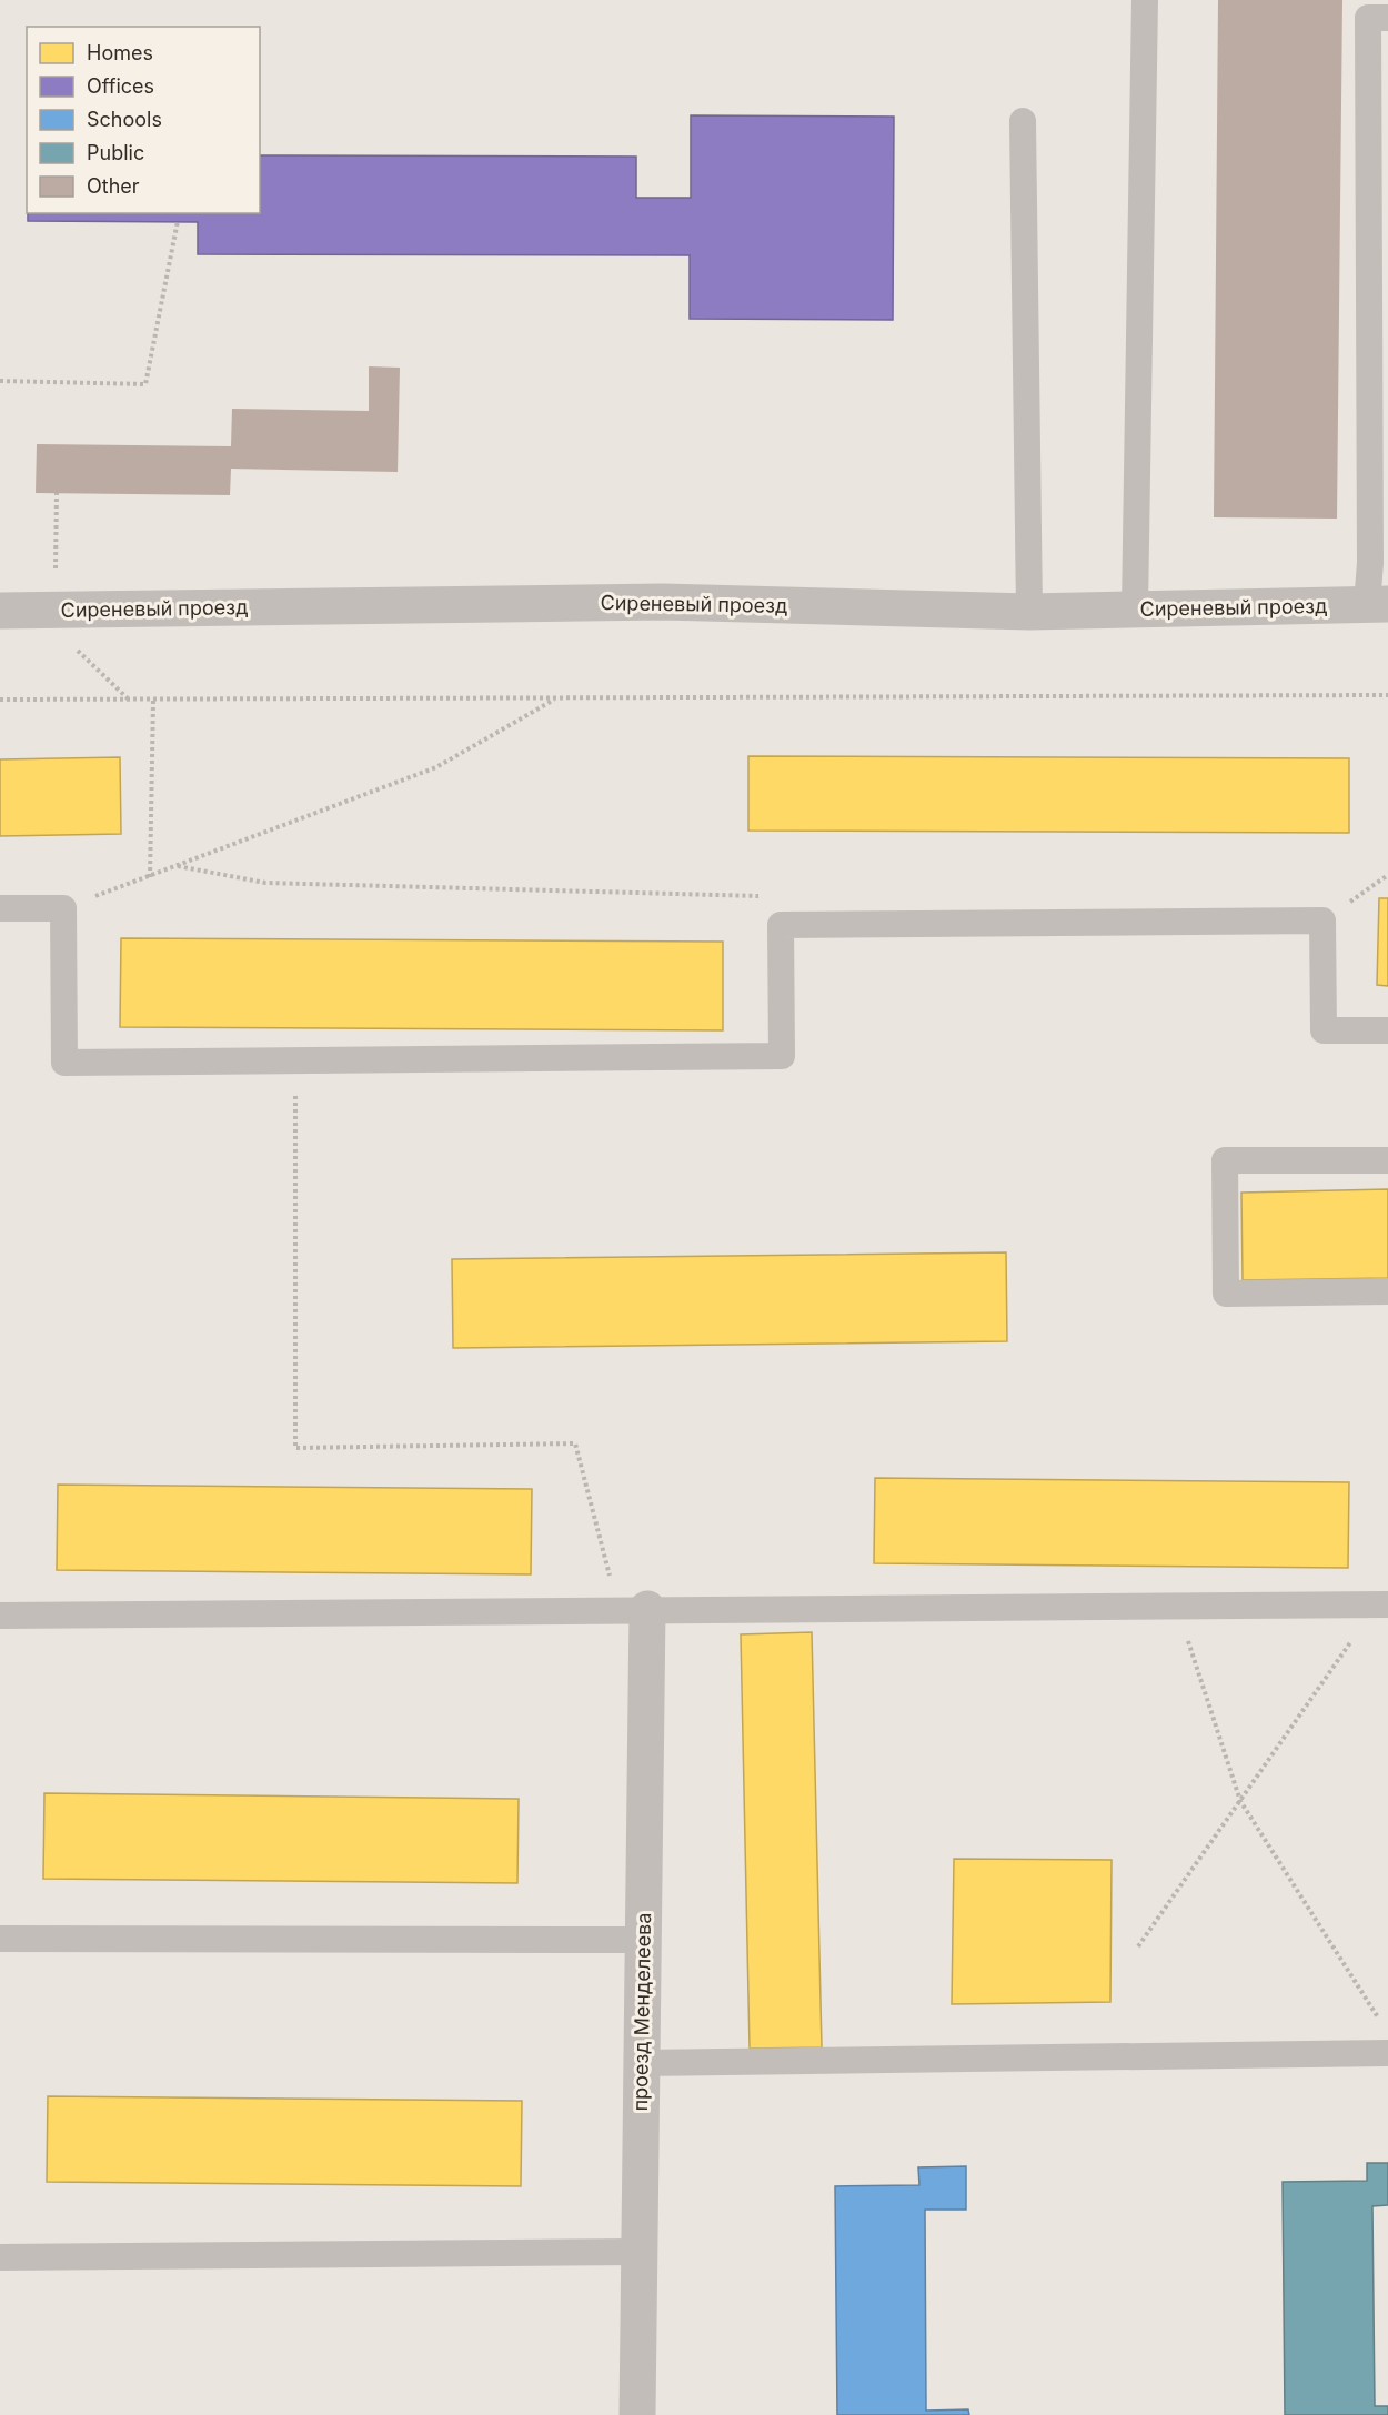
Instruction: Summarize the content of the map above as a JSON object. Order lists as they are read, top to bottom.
{
  "streets": {
    "street": ["Сиреневый проезд", "проезд Менделеева"]
  },
  "legend": [
    "Homes",
    "Offices",
    "Schools",
    "Public",
    "Other"
  ]
}
